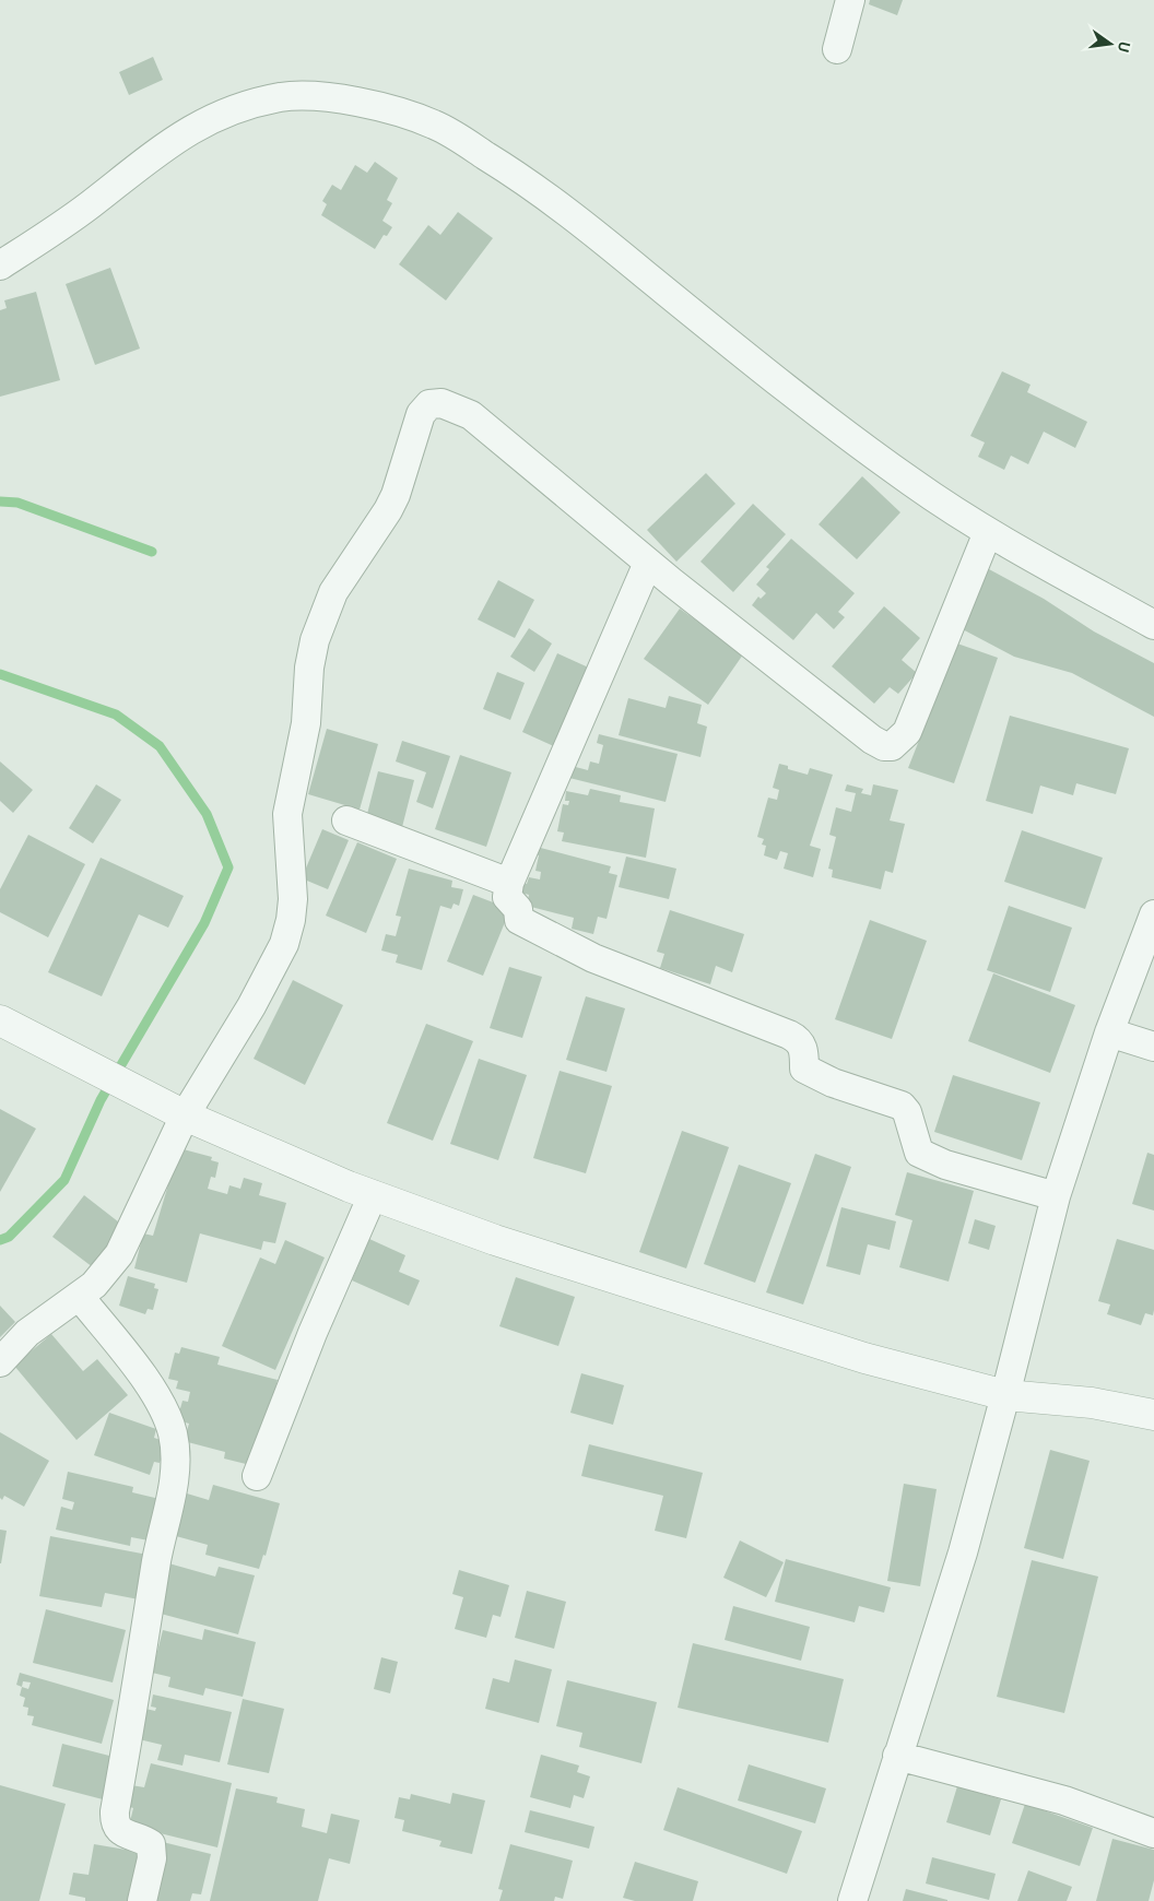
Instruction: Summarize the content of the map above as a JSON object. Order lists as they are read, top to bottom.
{
  "north": "right"
}
